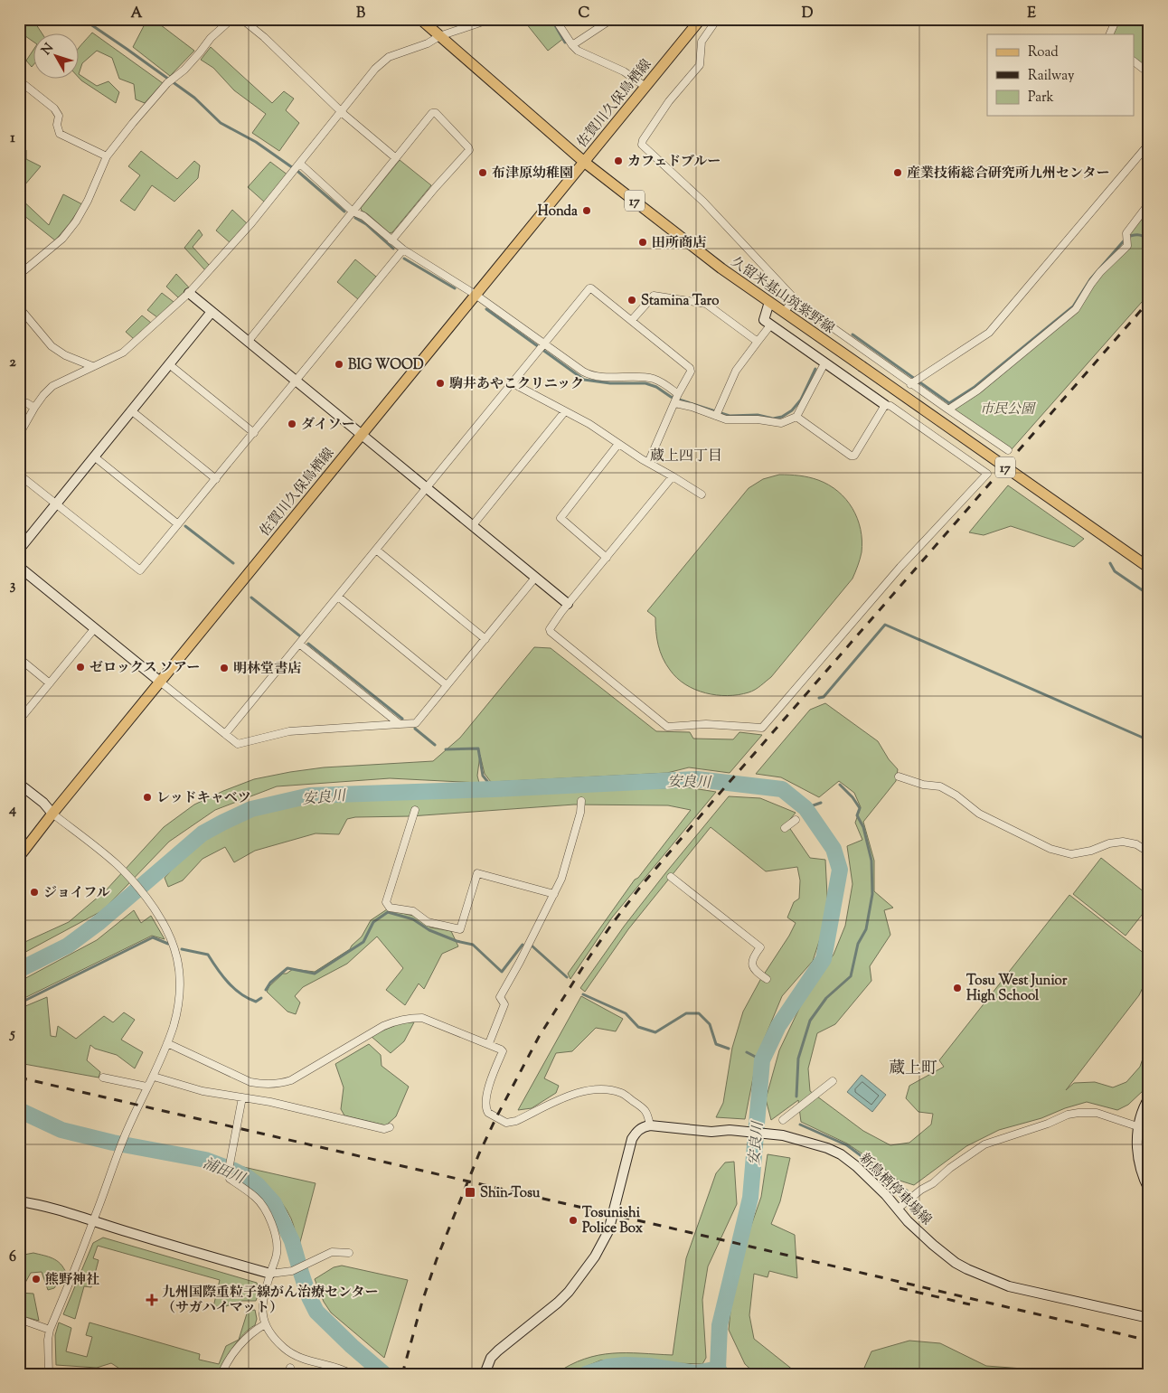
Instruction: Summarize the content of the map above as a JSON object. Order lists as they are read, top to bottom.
{
  "streets": {
    "main road": ["佐賀川久保鳥栖線", "17", "久留米基山筑紫野線"],
    "street": ["新鳥栖停車場線"]
  },
  "crossings": [
    ["佐賀川久保鳥栖線", "久留米基山筑紫野線"]
  ],
  "districts": ["蔵上四丁目", "蔵上町"],
  "water": ["安良川", "浦田川"],
  "parks": ["市民公園"],
  "places": {
    "other": [
      "カフェドブルー",
      "布津原幼稚園",
      "産業技術総合研究所九州センター",
      "Honda",
      "田所商店",
      "Stamina Taro",
      "BIG WOOD",
      "駒井あやこクリニック",
      "ダイソー",
      "ゼロックス ソアー",
      "明林堂書店",
      "レッドキャベツ",
      "ジョイフル",
      "Tosu West Junior High School",
      "Tosunishi Police Box",
      "熊野神社"
    ],
    "transit": ["Shin-Tosu"],
    "health": ["九州国際重粒子線がん治療センター （サガハイマット）"]
  },
  "legend": ["Road", "Railway", "Park"],
  "north": "top left",
  "grid": {
    "columns": [
      "A",
      "B",
      "C",
      "D",
      "E"
    ],
    "rows": [
      "1",
      "2",
      "3",
      "4",
      "5",
      "6"
    ]
  }
}
